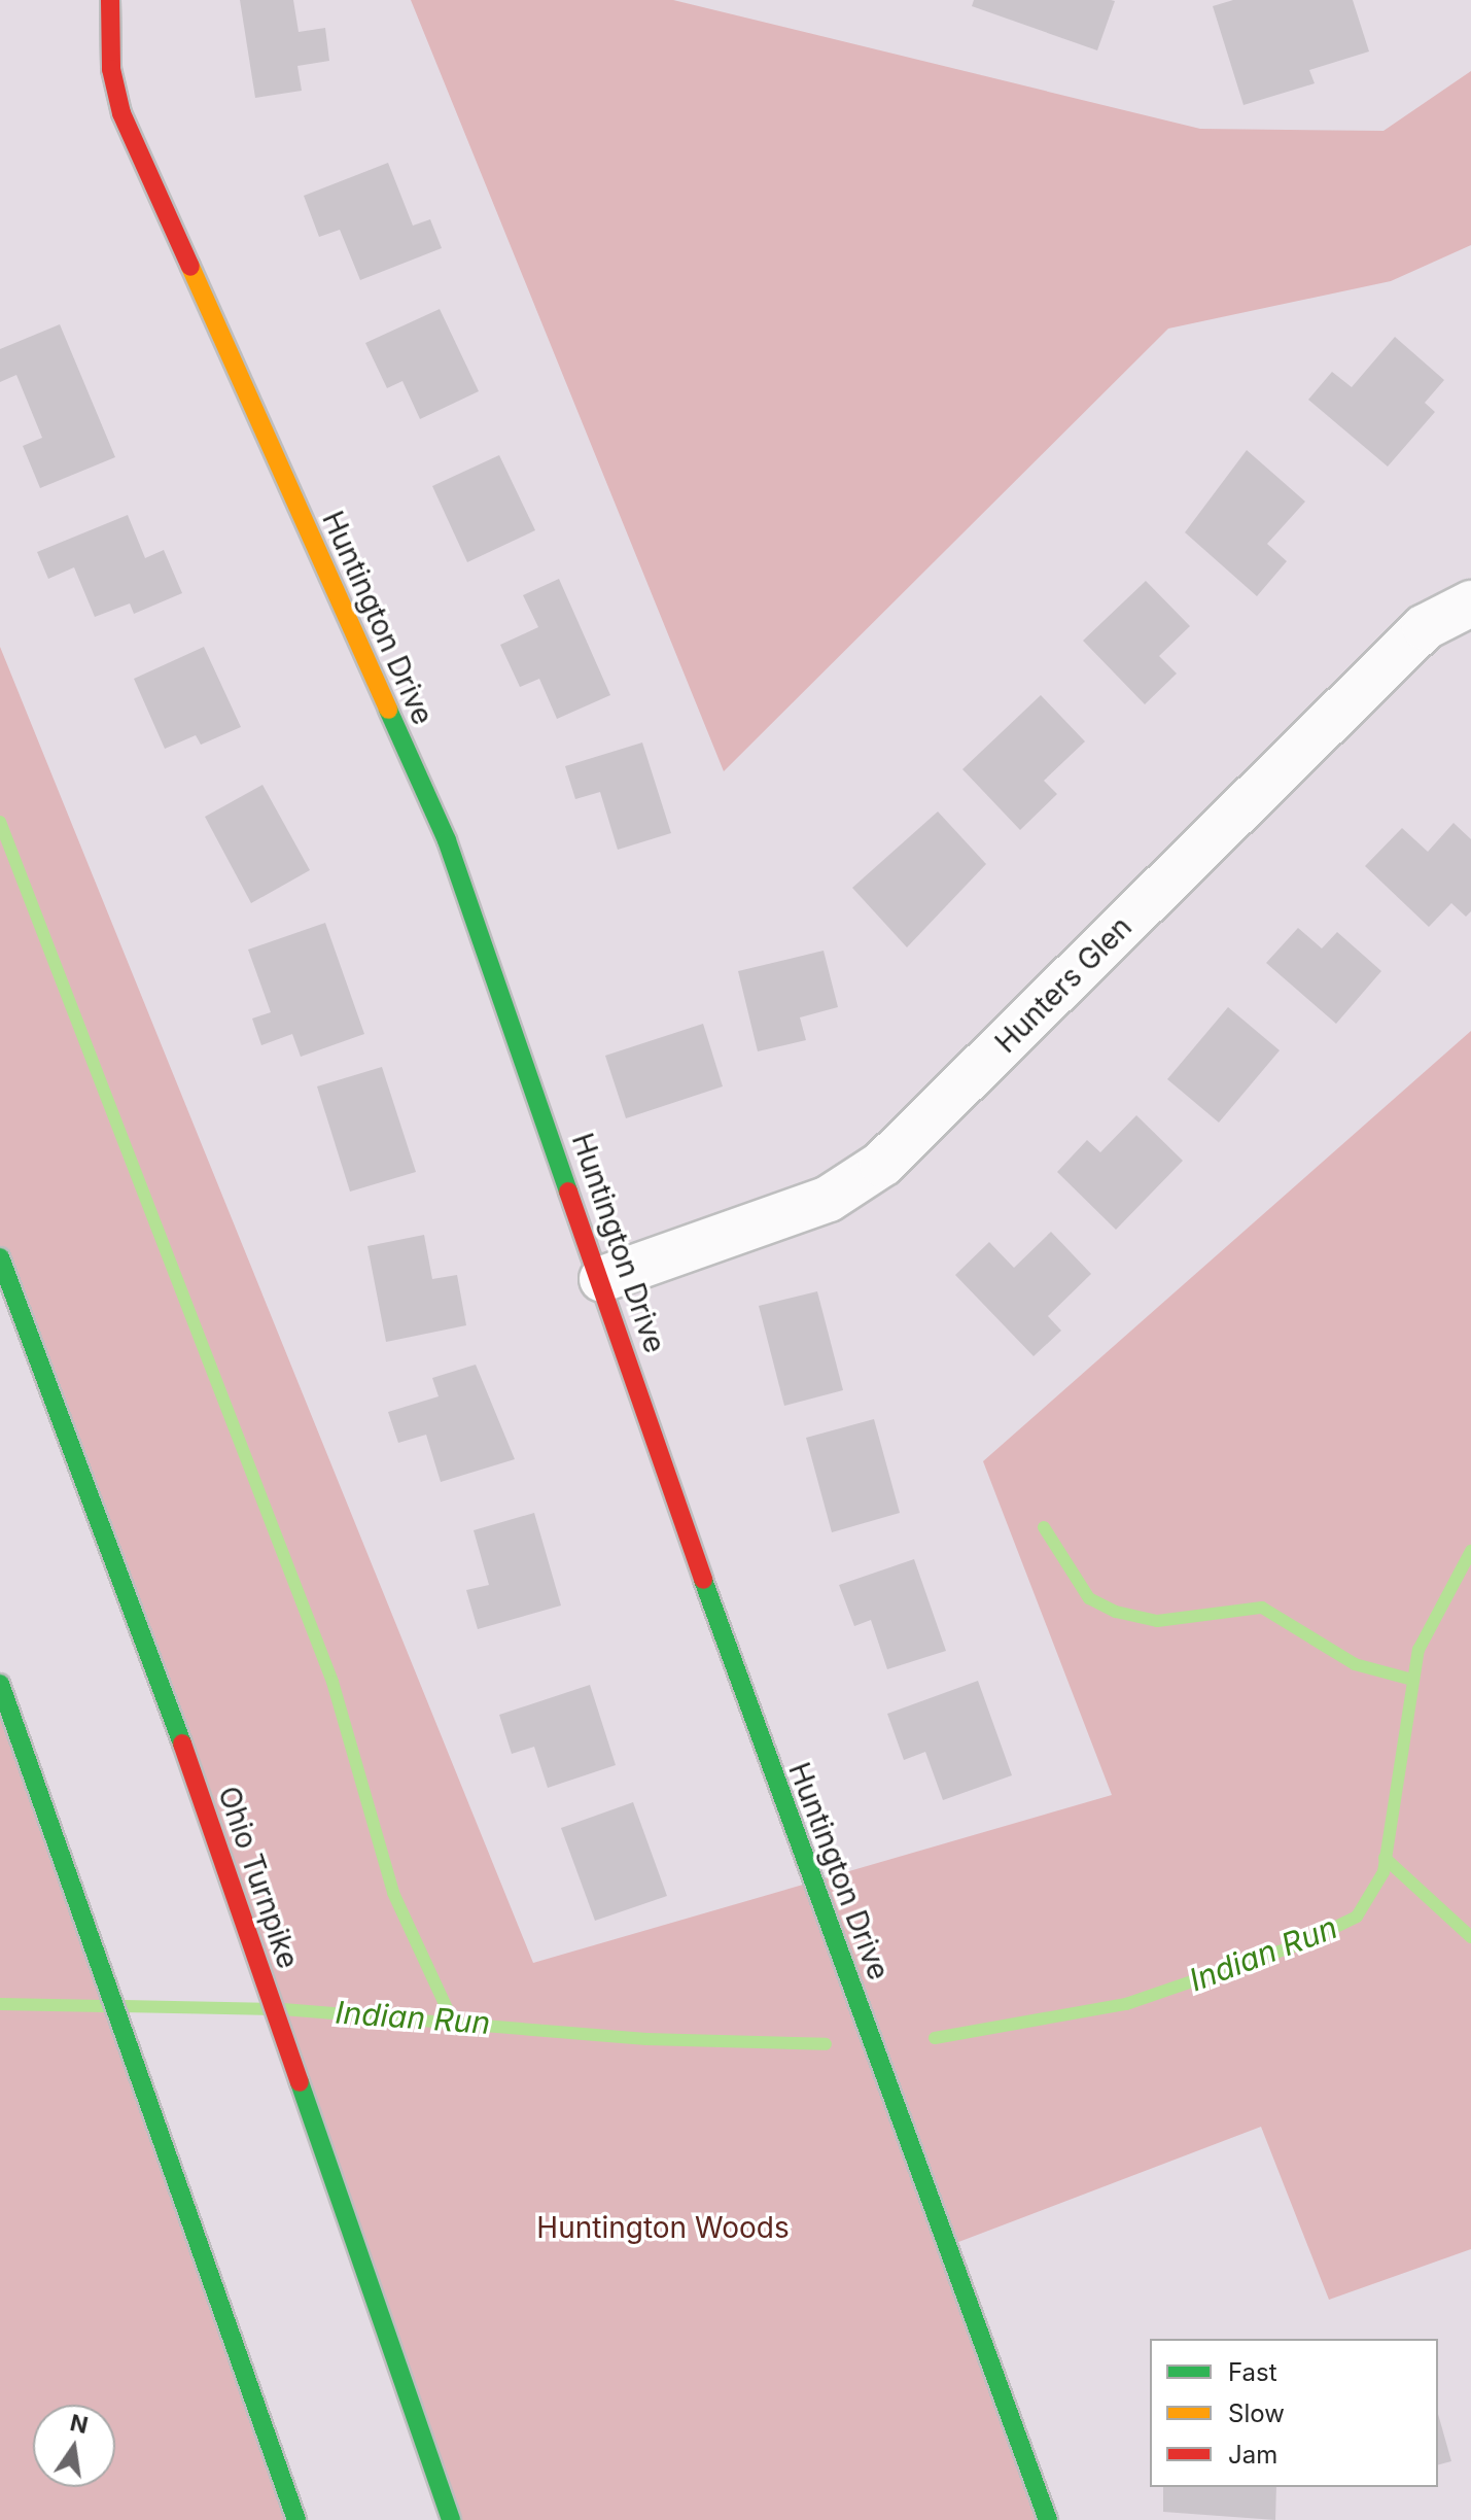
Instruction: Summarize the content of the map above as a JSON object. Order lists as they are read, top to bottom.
{
  "streets": {
    "main road": ["Huntington Drive", "Ohio Turnpike"],
    "street": ["Hunters Glen"]
  },
  "crossings": [
    ["Huntington Drive", "Hunters Glen"]
  ],
  "water": ["Indian Run"],
  "parks": ["Huntington Woods"],
  "legend": ["Fast", "Slow", "Jam"],
  "north": "top"
}
